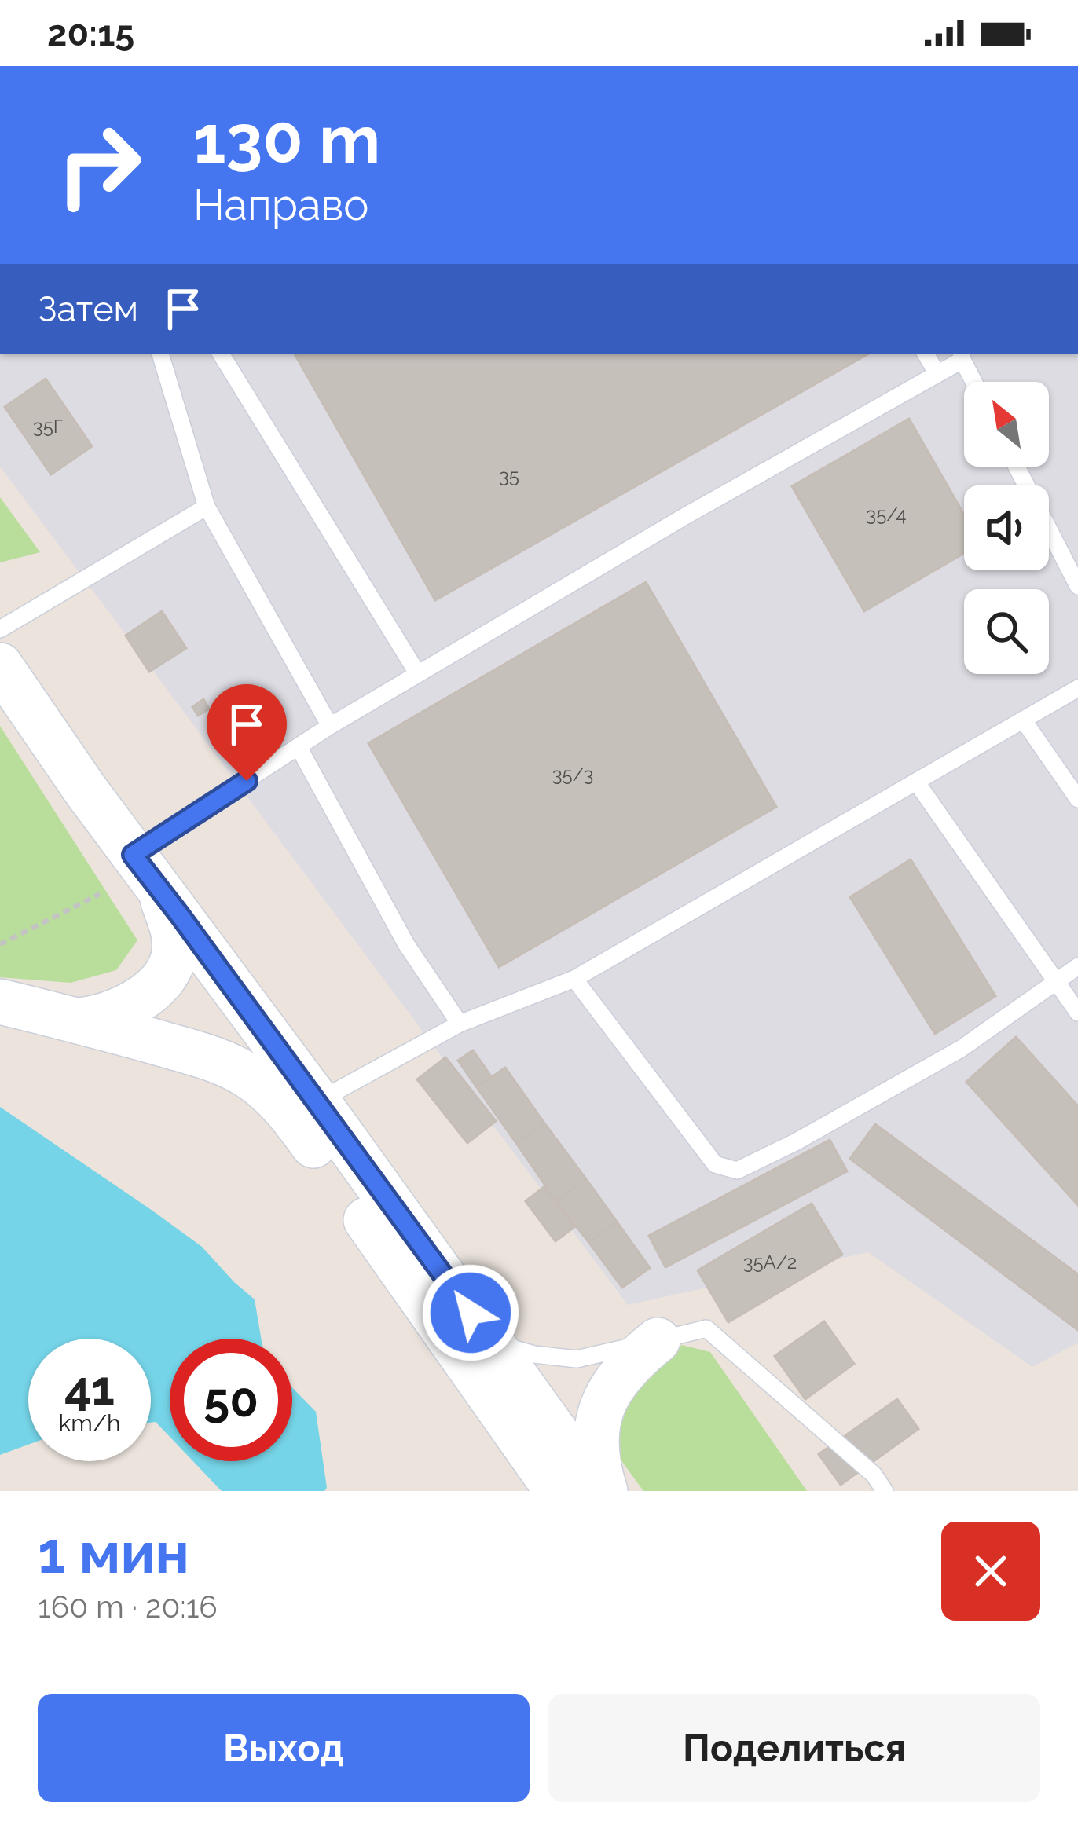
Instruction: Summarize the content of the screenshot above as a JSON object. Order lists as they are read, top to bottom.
{
  "house_numbers": [
    "35Г",
    "35",
    "35/4",
    "35/3",
    "35А/2"
  ],
  "north": "top left",
  "page": {
    "status": "20:15",
    "turn": ["130 m", "Направо"],
    "then": "Затем",
    "speed": "41 km/h",
    "limit": "50",
    "heading": ["1 мин", "160 m · 20:16"],
    "buttons": ["Выход", "Поделиться"]
  }
}
